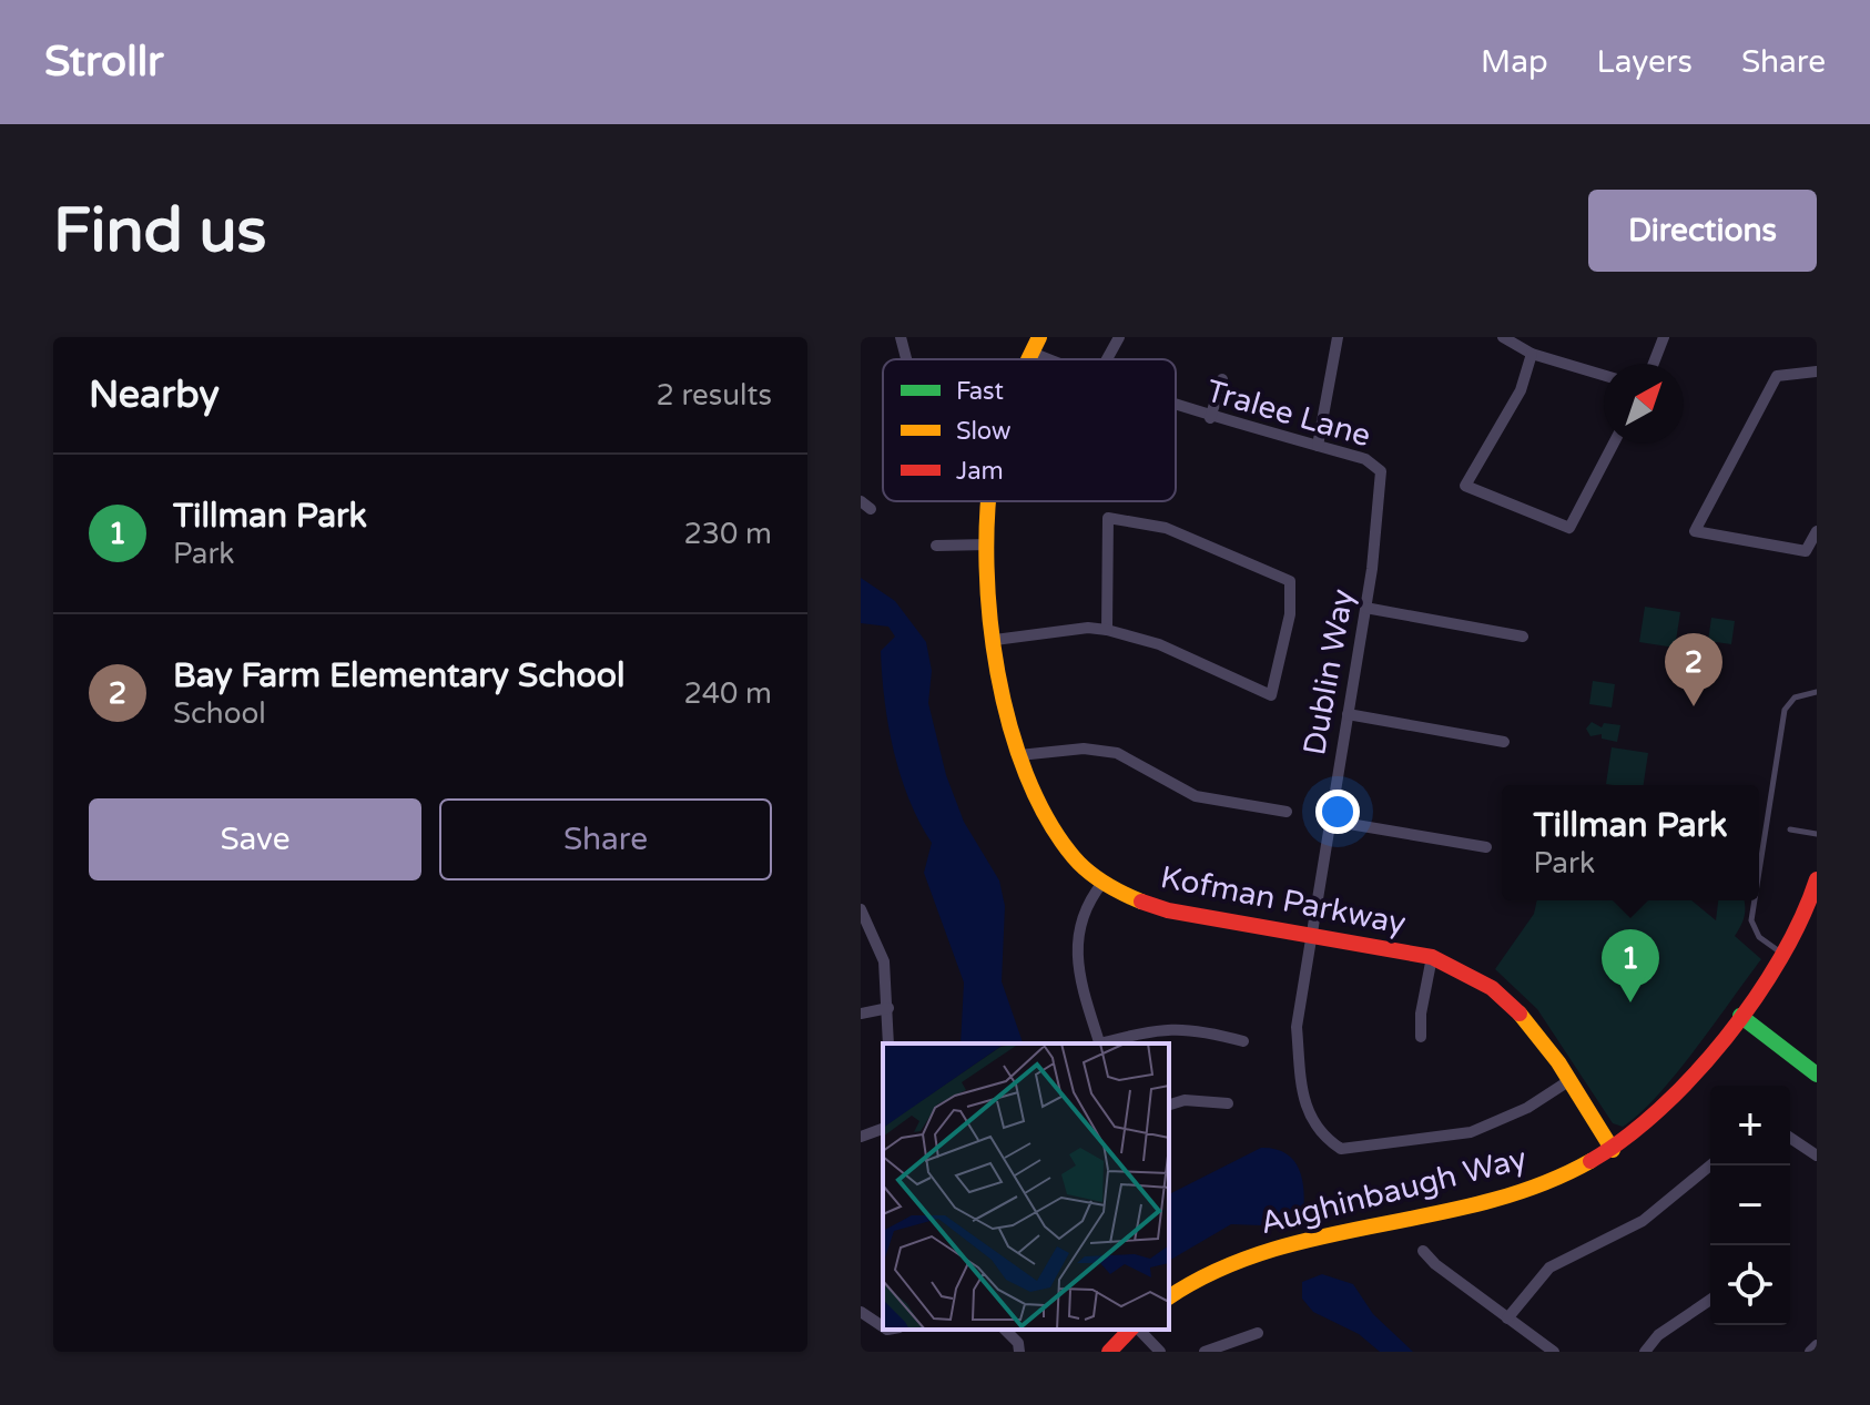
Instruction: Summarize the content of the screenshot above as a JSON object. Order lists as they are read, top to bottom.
{
  "streets": {
    "street": [
      "Tralee Lane",
      "Dublin Way",
      "Kofman Parkway",
      "Aughinbaugh Way"
    ]
  },
  "crossings": [
    ["Tralee Lane", "Dublin Way"],
    ["Tralee Lane", "Kofman Parkway"],
    ["Dublin Way", "Kofman Parkway"],
    ["Kofman Parkway", "Aughinbaugh Way"]
  ],
  "legend": ["Fast", "Slow", "Jam"],
  "north": "top right",
  "page": {
    "header": "Strollr",
    "nav": ["Map", "Layers", "Share"],
    "buttons": [
      "Directions",
      ["Save", "Share"]
    ],
    "title": "Find us",
    "heading": ["Nearby", "2 results"],
    "list": [
      {
        "mark": "1",
        "name": "Tillman Park",
        "note": "Park",
        "value": "230 m"
      },
      {
        "mark": "2",
        "name": "Bay Farm Elementary School",
        "note": "School",
        "value": "240 m"
      }
    ],
    "pins": ["2", "1"],
    "popup": ["Tillman Park", "Park"],
    "map_buttons": ["+", "−"]
  }
}
